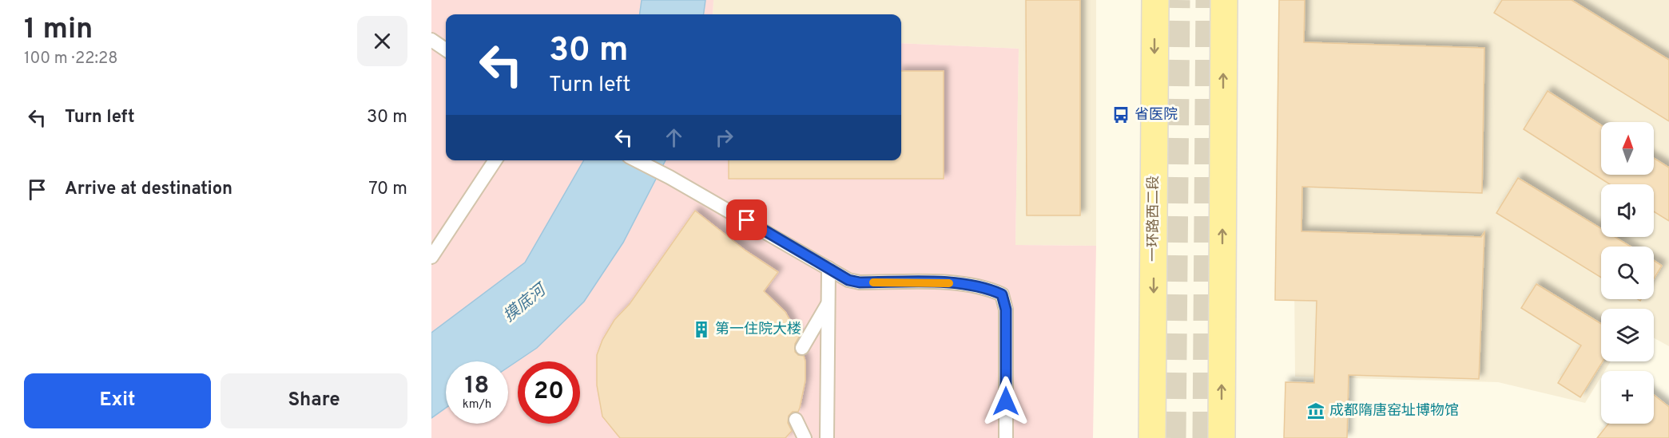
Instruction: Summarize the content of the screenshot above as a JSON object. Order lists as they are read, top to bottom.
{
  "streets": {
    "main road": ["一环路西二段"]
  },
  "water": ["摸底河"],
  "places": {
    "bus stop": ["省医院"],
    "building": ["第一住院大楼"],
    "museum": ["成都隋唐窑址博物馆"]
  },
  "north": "top",
  "page": {
    "heading": ["1 min", "100 m · 22:28"],
    "turn": ["30 m", "Turn left"],
    "list": [
      {
        "name": "Turn left",
        "value": "30 m"
      },
      {
        "name": "Arrive at destination",
        "value": "70 m"
      }
    ],
    "map_buttons": "+",
    "speed": "18 km/h",
    "limit": "20",
    "buttons": ["Exit", "Share"]
  }
}
